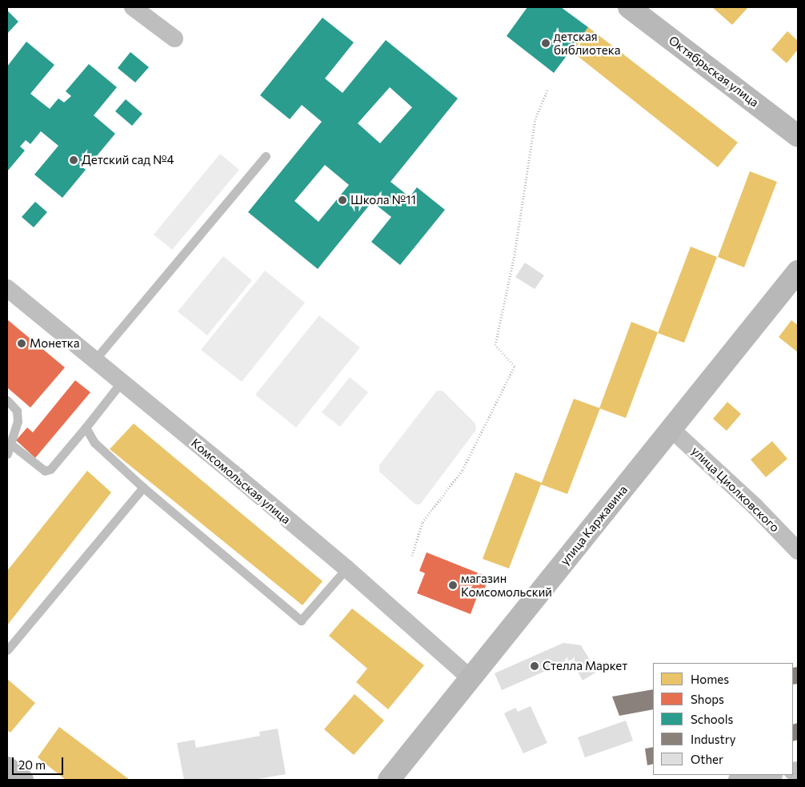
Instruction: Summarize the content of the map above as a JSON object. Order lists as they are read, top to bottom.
{
  "streets": {
    "street": [
      "Октябрьская улица",
      "Комсомольская улица",
      "улица Циолковского",
      "улица Каржавина"
    ]
  },
  "crossings": [
    ["Комсомольская улица", "улица Каржавина"],
    ["улица Циолковского", "улица Каржавина"]
  ],
  "places": [
    "детская библиотека",
    "Детский сад №4",
    "Школа №11",
    "Монетка",
    "магазин Комсомольский",
    "Стелла Маркет"
  ],
  "legend": [
    "Homes",
    "Shops",
    "Schools",
    "Industry",
    "Other"
  ],
  "scale_bar": "20 m"
}
